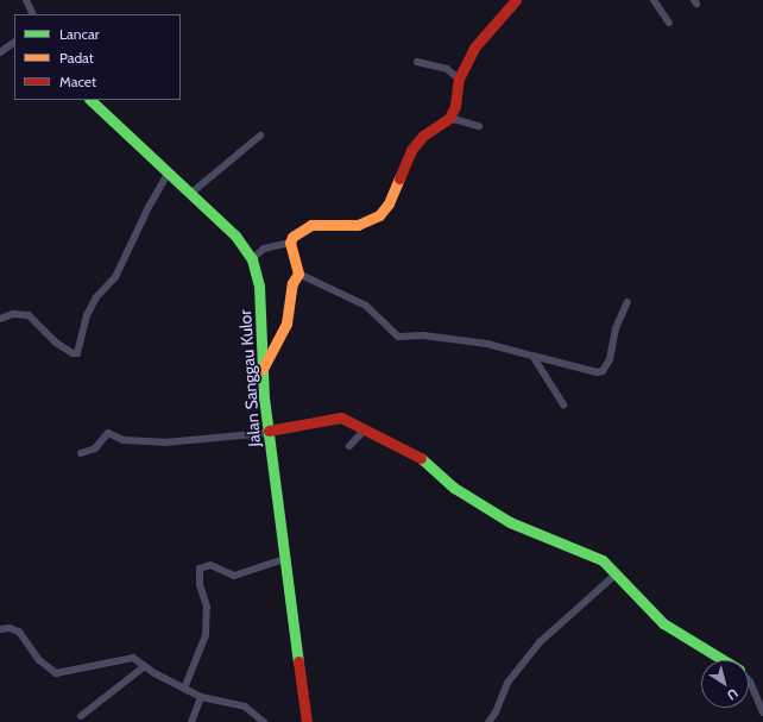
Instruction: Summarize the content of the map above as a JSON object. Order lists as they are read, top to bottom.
{
  "streets": {
    "street": ["Jalan Sanggau Kulor"]
  },
  "legend": ["Lancar", "Padat", "Macet"],
  "north": "bottom right"
}
